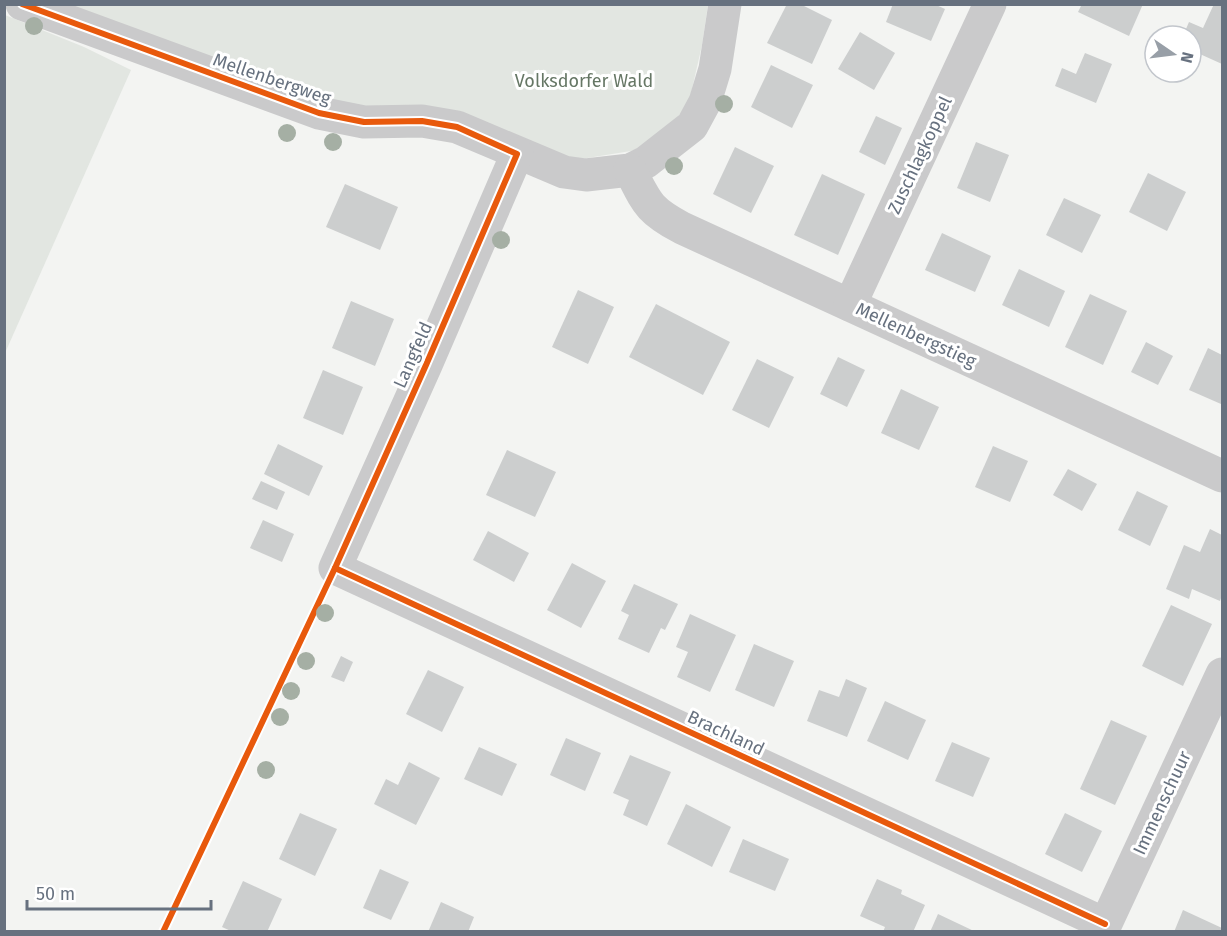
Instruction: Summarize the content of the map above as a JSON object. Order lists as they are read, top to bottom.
{
  "streets": {
    "street": [
      "Mellenbergweg",
      "Zuschlagkoppel",
      "Mellenbergstieg",
      "Langfeld",
      "Brachland",
      "Immenschuur"
    ]
  },
  "crossings": [
    ["Mellenbergweg", "Mellenbergstieg"],
    ["Mellenbergweg", "Langfeld"],
    ["Zuschlagkoppel", "Mellenbergstieg"],
    ["Langfeld", "Brachland"],
    ["Brachland", "Immenschuur"]
  ],
  "parks": ["Volksdorfer Wald"],
  "scale_bar": "50 m",
  "north": "right"
}
